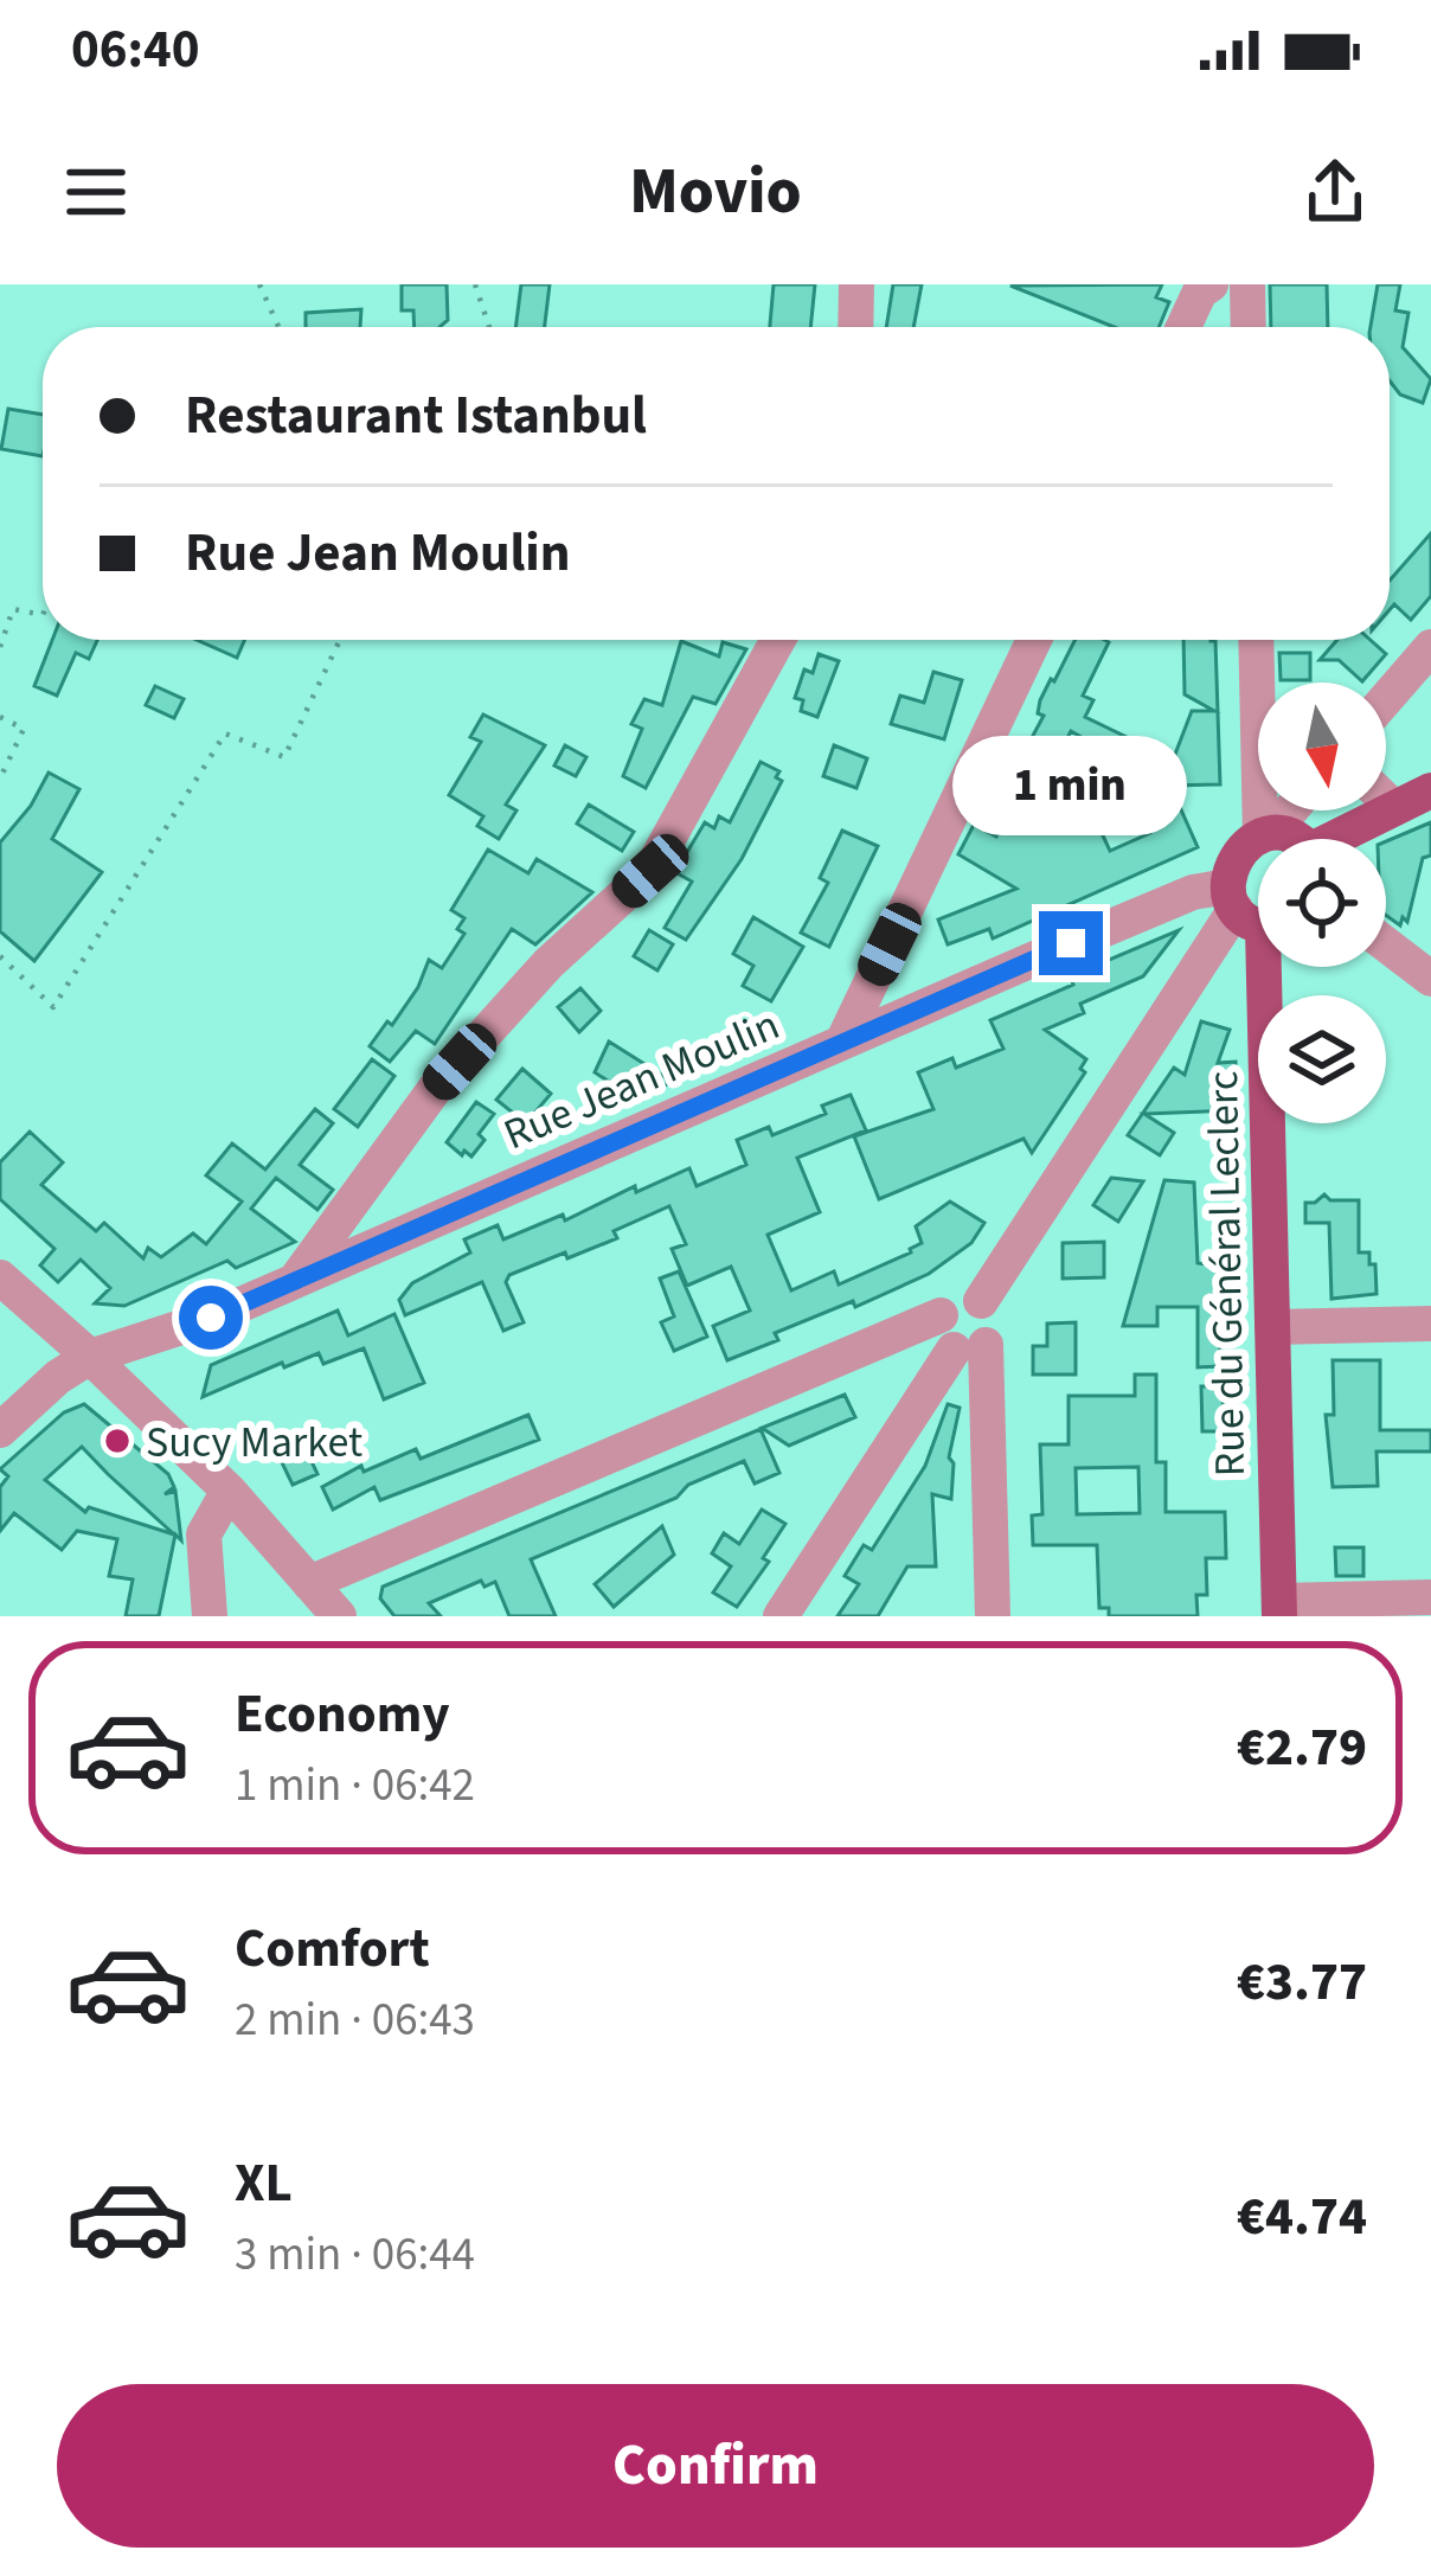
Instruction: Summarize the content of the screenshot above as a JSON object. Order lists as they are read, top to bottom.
{
  "streets": {
    "main road": ["Rue du Général Leclerc"],
    "street": ["Rue Jean Moulin"]
  },
  "crossings": [
    ["Rue Jean Moulin", "Rue du Général Leclerc"]
  ],
  "places": ["Sucy Market"],
  "north": "bottom",
  "page": {
    "status": "06:40",
    "header": "Movio",
    "banner": ["Restaurant Istanbul", "Rue Jean Moulin"],
    "bubble": "1 min",
    "list": [
      {
        "name": "Economy",
        "note": "1 min · 06:42",
        "value": "€2.79"
      },
      {
        "name": "Comfort",
        "note": "2 min · 06:43",
        "value": "€3.77"
      },
      {
        "name": "XL",
        "note": "3 min · 06:44",
        "value": "€4.74"
      }
    ],
    "buttons": "Confirm"
  }
}
